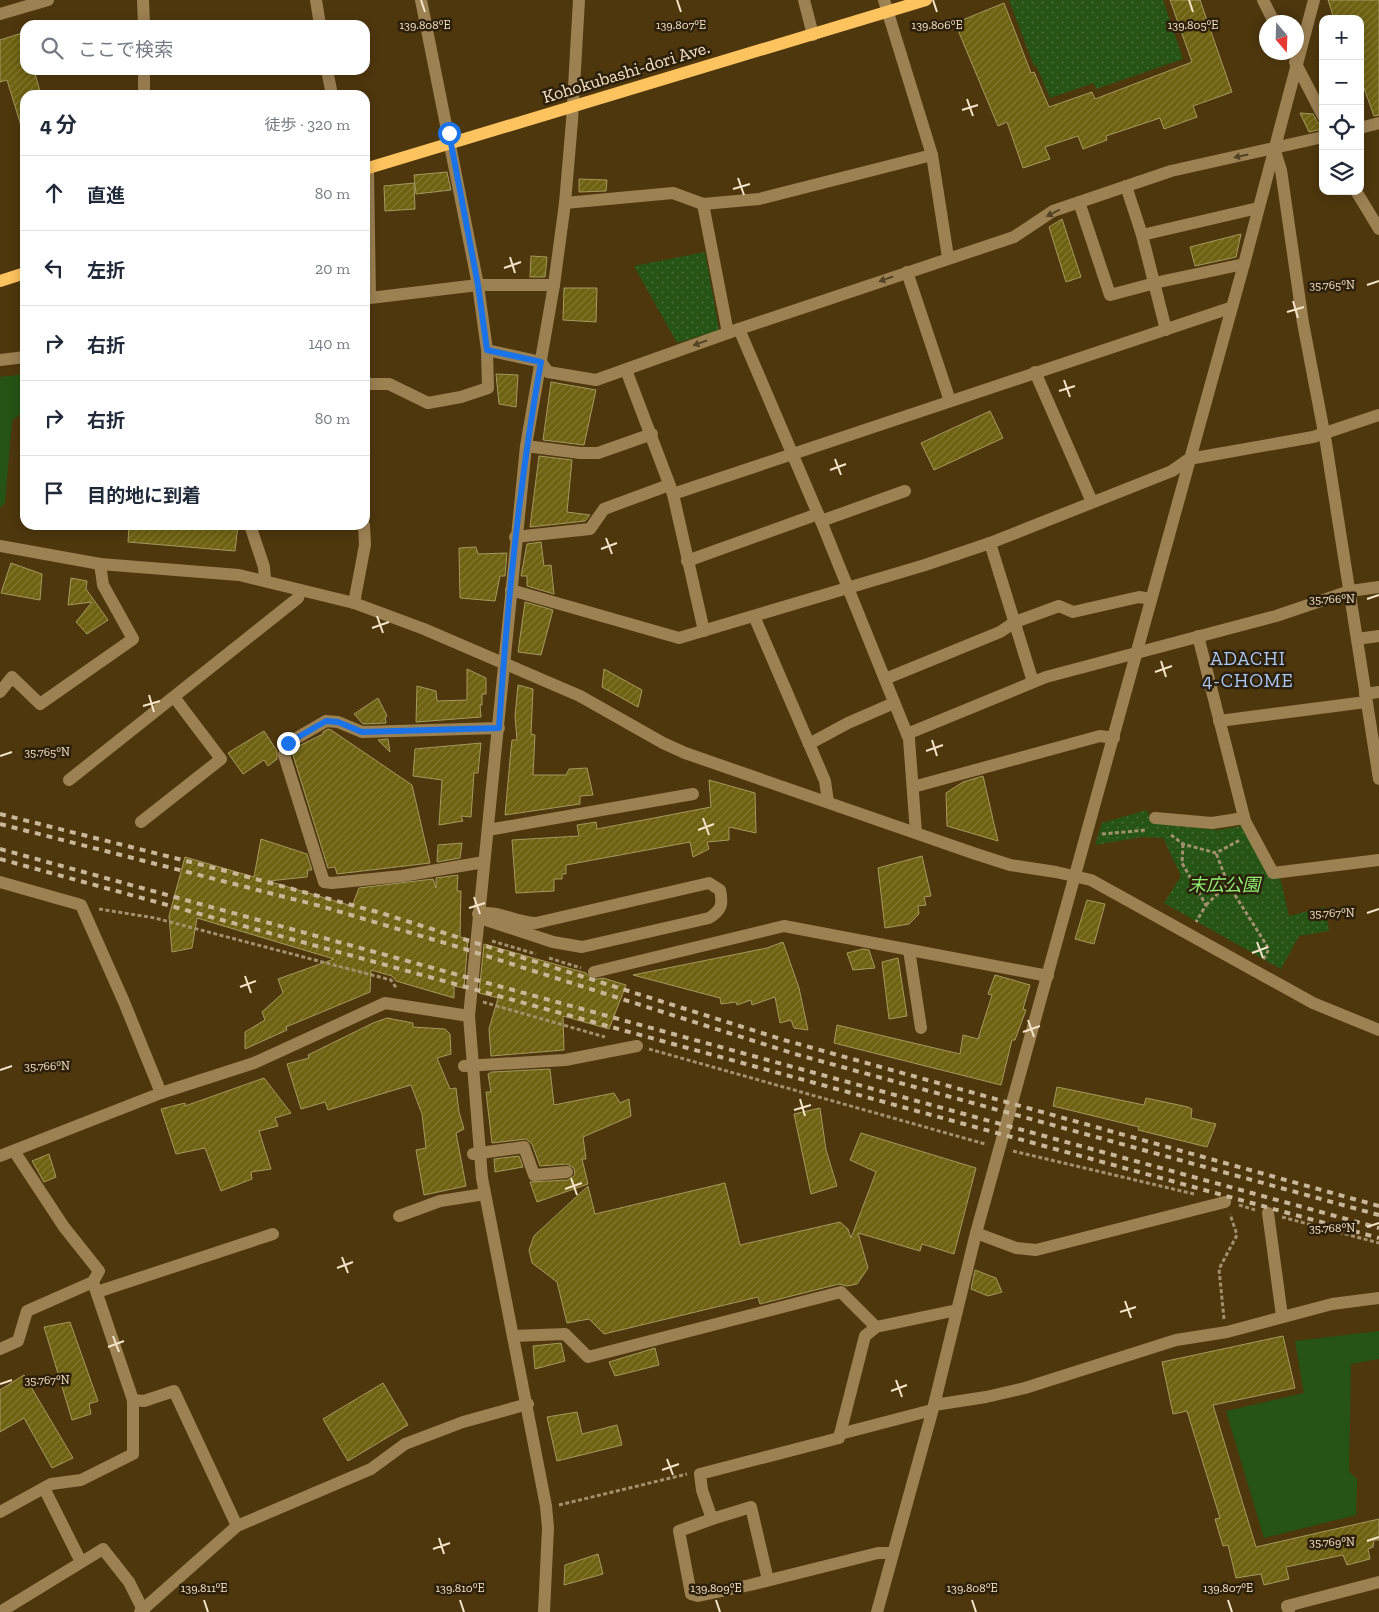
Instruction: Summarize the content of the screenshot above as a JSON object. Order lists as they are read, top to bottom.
{
  "streets": {
    "main road": ["Kohokubashi-dori Ave."]
  },
  "districts": ["ADACHI 4-CHOME"],
  "parks": ["末広公園"],
  "north": "bottom",
  "page": {
    "map_buttons": ["+", "−"],
    "search": "ここで検索",
    "heading": ["4 分", "徒歩 · 320 m"],
    "list": [
      ["直進", "80 m"],
      ["左折", "20 m"],
      ["右折", "140 m"],
      ["右折", "80 m"],
      "目的地に到着"
    ]
  },
  "coordinates": [
    "139.808°E",
    "139.807°E",
    "139.806°E",
    "139.805°E",
    "35.765°N",
    "35.766°N",
    "35.767°N",
    "35.768°N",
    "35.769°N",
    "139.811°E",
    "139.810°E",
    "139.809°E"
  ]
}
